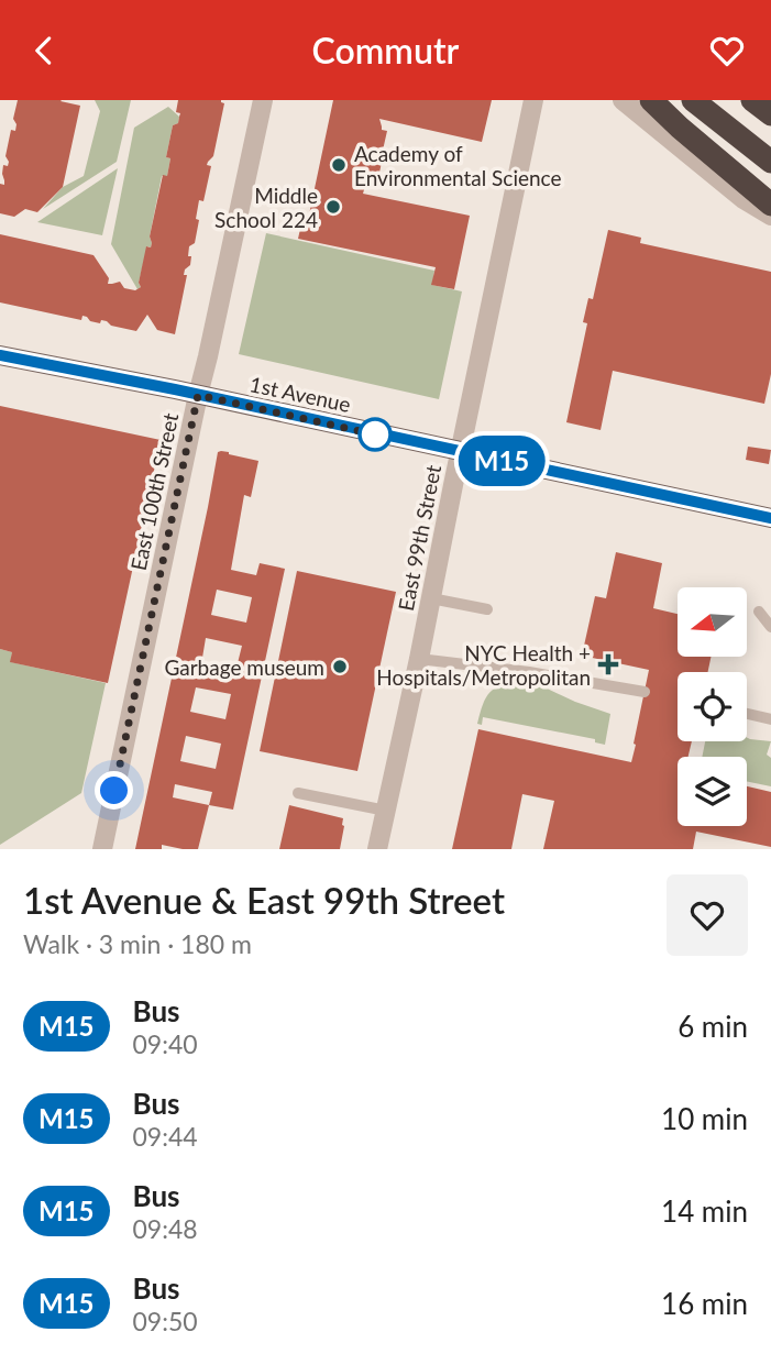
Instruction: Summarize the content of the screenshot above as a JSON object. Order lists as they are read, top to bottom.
{
  "streets": {
    "main road": ["1st Avenue"],
    "street": ["East 100th Street", "East 99th Street"]
  },
  "crossings": [
    ["1st Avenue", "East 100th Street"],
    ["1st Avenue", "East 99th Street"]
  ],
  "places": {
    "other": ["Academy of Environmental Science", "Middle School 224", "Garbage museum"],
    "health": ["NYC Health + Hospitals/Metropolitan"]
  },
  "lines": ["bus line M15"],
  "north": "left",
  "page": {
    "header": "Commutr",
    "on_map": "M15",
    "heading": ["1st Avenue & East 99th Street", "Walk · 3 min · 180 m"],
    "list": [
      {
        "mark": "M15",
        "name": "Bus",
        "note": "09:40",
        "value": "6 min"
      },
      {
        "mark": "M15",
        "name": "Bus",
        "note": "09:44",
        "value": "10 min"
      },
      {
        "mark": "M15",
        "name": "Bus",
        "note": "09:48",
        "value": "14 min"
      },
      {
        "mark": "M15",
        "name": "Bus",
        "note": "09:50",
        "value": "16 min"
      }
    ]
  }
}
